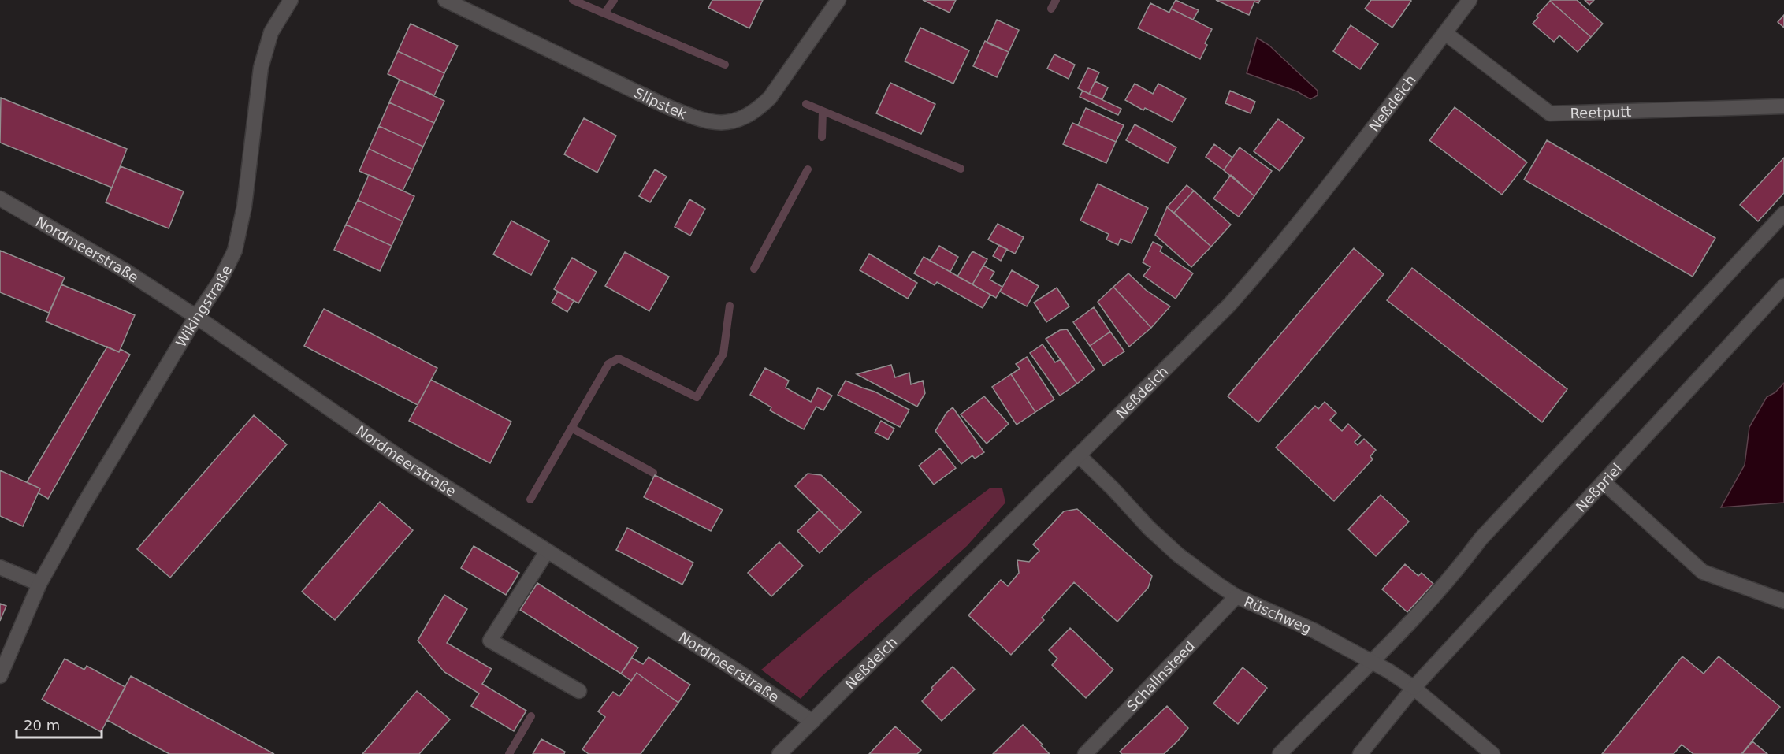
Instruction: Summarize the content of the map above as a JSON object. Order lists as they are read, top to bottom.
{
  "streets": {
    "street": [
      "Slipstek",
      "Neßdeich",
      "Reetputt",
      "Nordmeerstraße",
      "Wikingstraße",
      "Neßpriel",
      "Rüschweg",
      "Schallnsteed"
    ]
  },
  "crossings": [
    ["Neßdeich", "Reetputt"],
    ["Neßdeich", "Nordmeerstraße"],
    ["Neßdeich", "Rüschweg"],
    ["Nordmeerstraße", "Wikingstraße"],
    ["Neßpriel", "Rüschweg"],
    ["Rüschweg", "Schallnsteed"]
  ],
  "scale_bar": "20 m"
}
